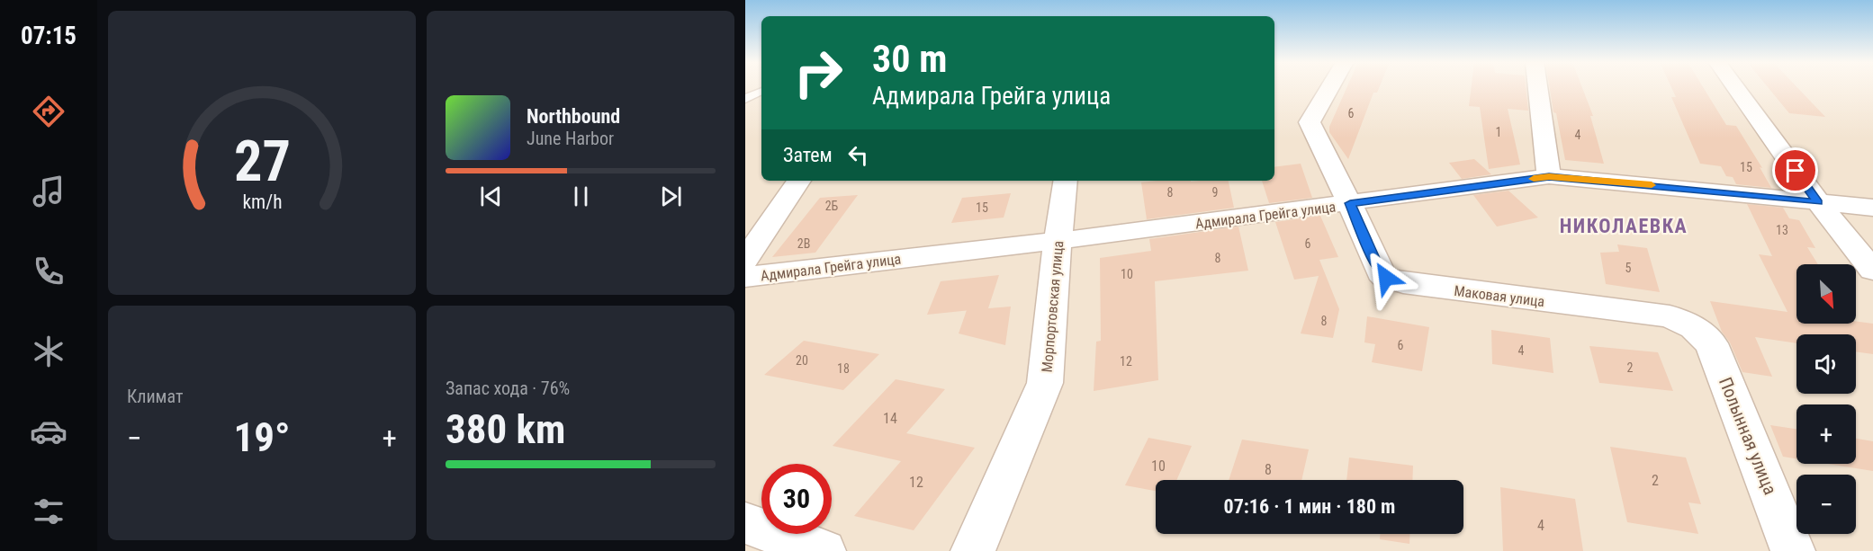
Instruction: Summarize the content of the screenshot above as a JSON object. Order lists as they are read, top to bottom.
{
  "streets": {
    "street": [
      "Адмирала Грейга улица",
      "Маковая улица",
      "Морпортовская улица",
      "Полынная улица"
    ]
  },
  "crossings": [
    ["Адмирала Грейга улица", "Маковая улица"],
    ["Адмирала Грейга улица", "Морпортовская улица"],
    ["Маковая улица", "Полынная улица"]
  ],
  "districts": ["НИКОЛАЕВКА"],
  "house_numbers": [
    "6",
    "1",
    "4",
    "15",
    "8",
    "9",
    "2Б",
    "15",
    "13",
    "2В",
    "6",
    "8",
    "5",
    "10",
    "8",
    "6",
    "4",
    "20",
    "12",
    "2",
    "18",
    "14",
    "10",
    "8",
    "2",
    "12",
    "4"
  ],
  "north": "bottom right",
  "page": {
    "tabs": "07:15",
    "turn": ["30 m", "Адмирала Грейга улица"],
    "song": ["Northbound", "June Harbor"],
    "then": "Затем",
    "map_buttons": ["+", "−"],
    "tile": [
      "Климат",
      ["Запас хода · 76%", "380 km"]
    ],
    "heat": ["−", "19°", "+"],
    "limit": "30",
    "trip": "07:16 · 1 мин · 180 m",
    "gauge": ["27", "km/h"]
  }
}
